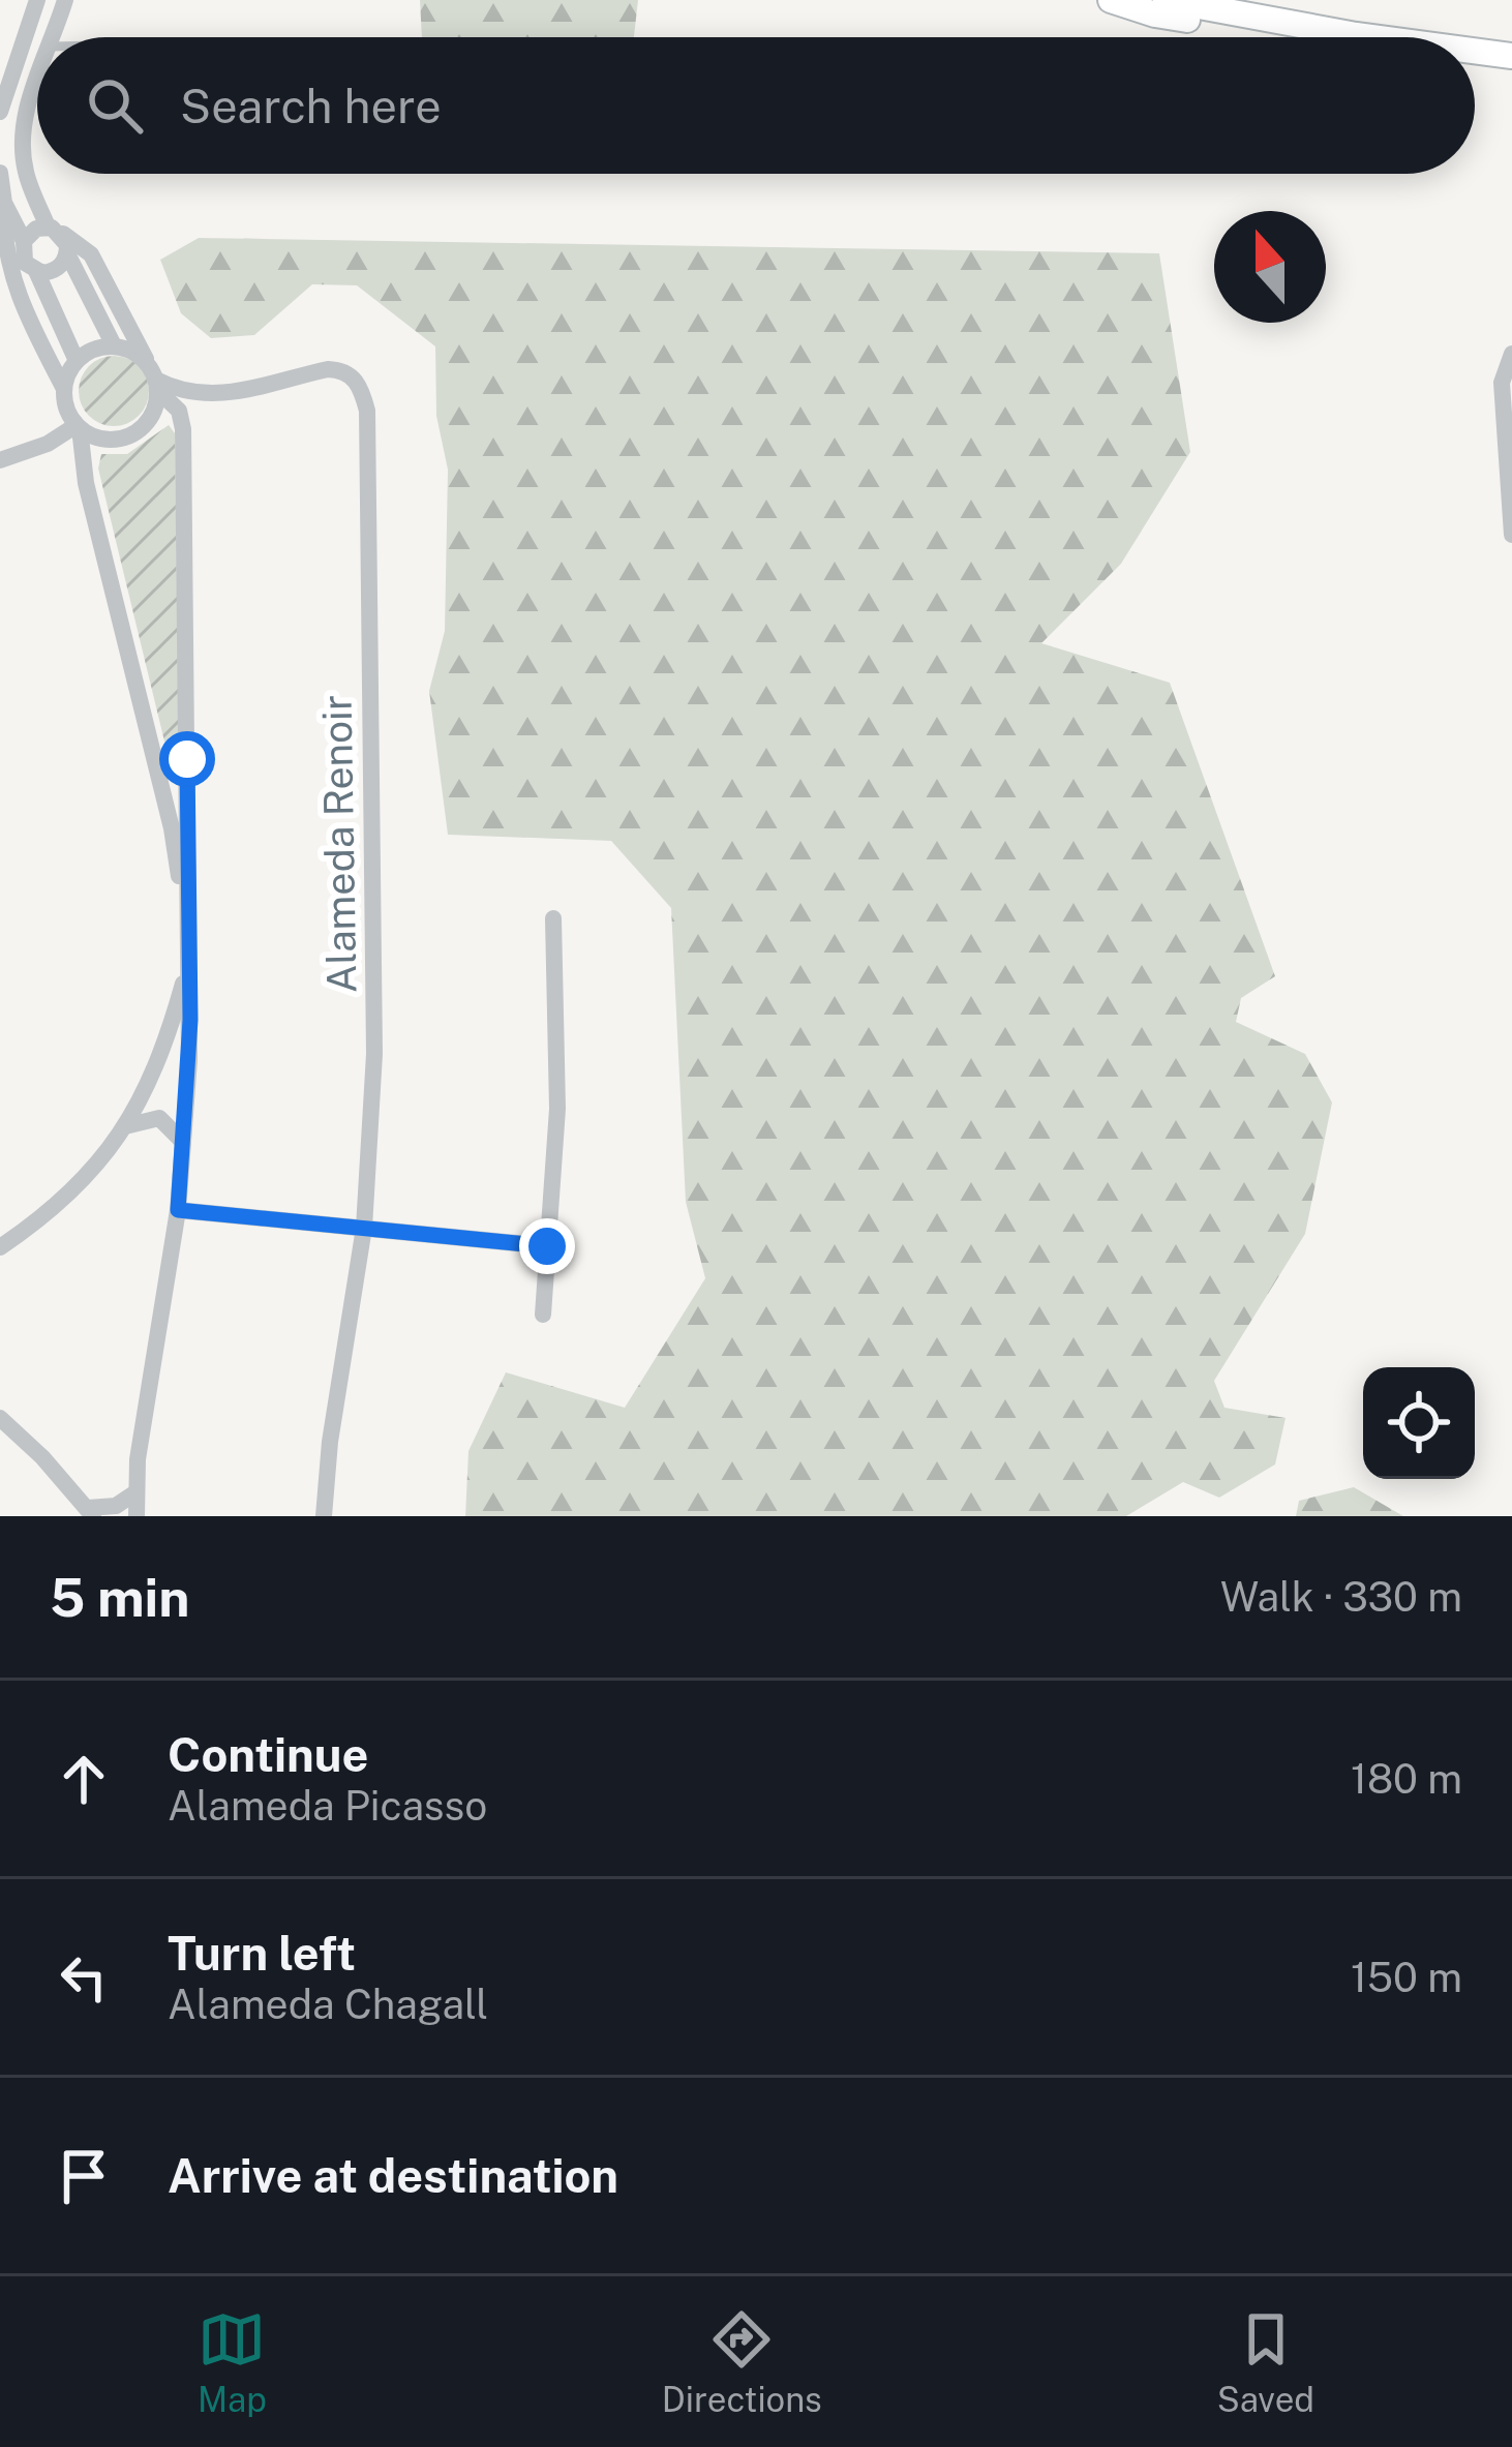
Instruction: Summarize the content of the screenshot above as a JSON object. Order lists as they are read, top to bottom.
{
  "streets": {
    "street": ["Alameda Renoir"]
  },
  "north": "top",
  "page": {
    "search": "Search here",
    "heading": ["5 min", "Walk · 330 m"],
    "list": [
      ["Continue", "Alameda Picasso", "180 m"],
      ["Turn left", "Alameda Chagall", "150 m"],
      "Arrive at destination"
    ],
    "nav": ["Map", "Directions", "Saved"]
  }
}
